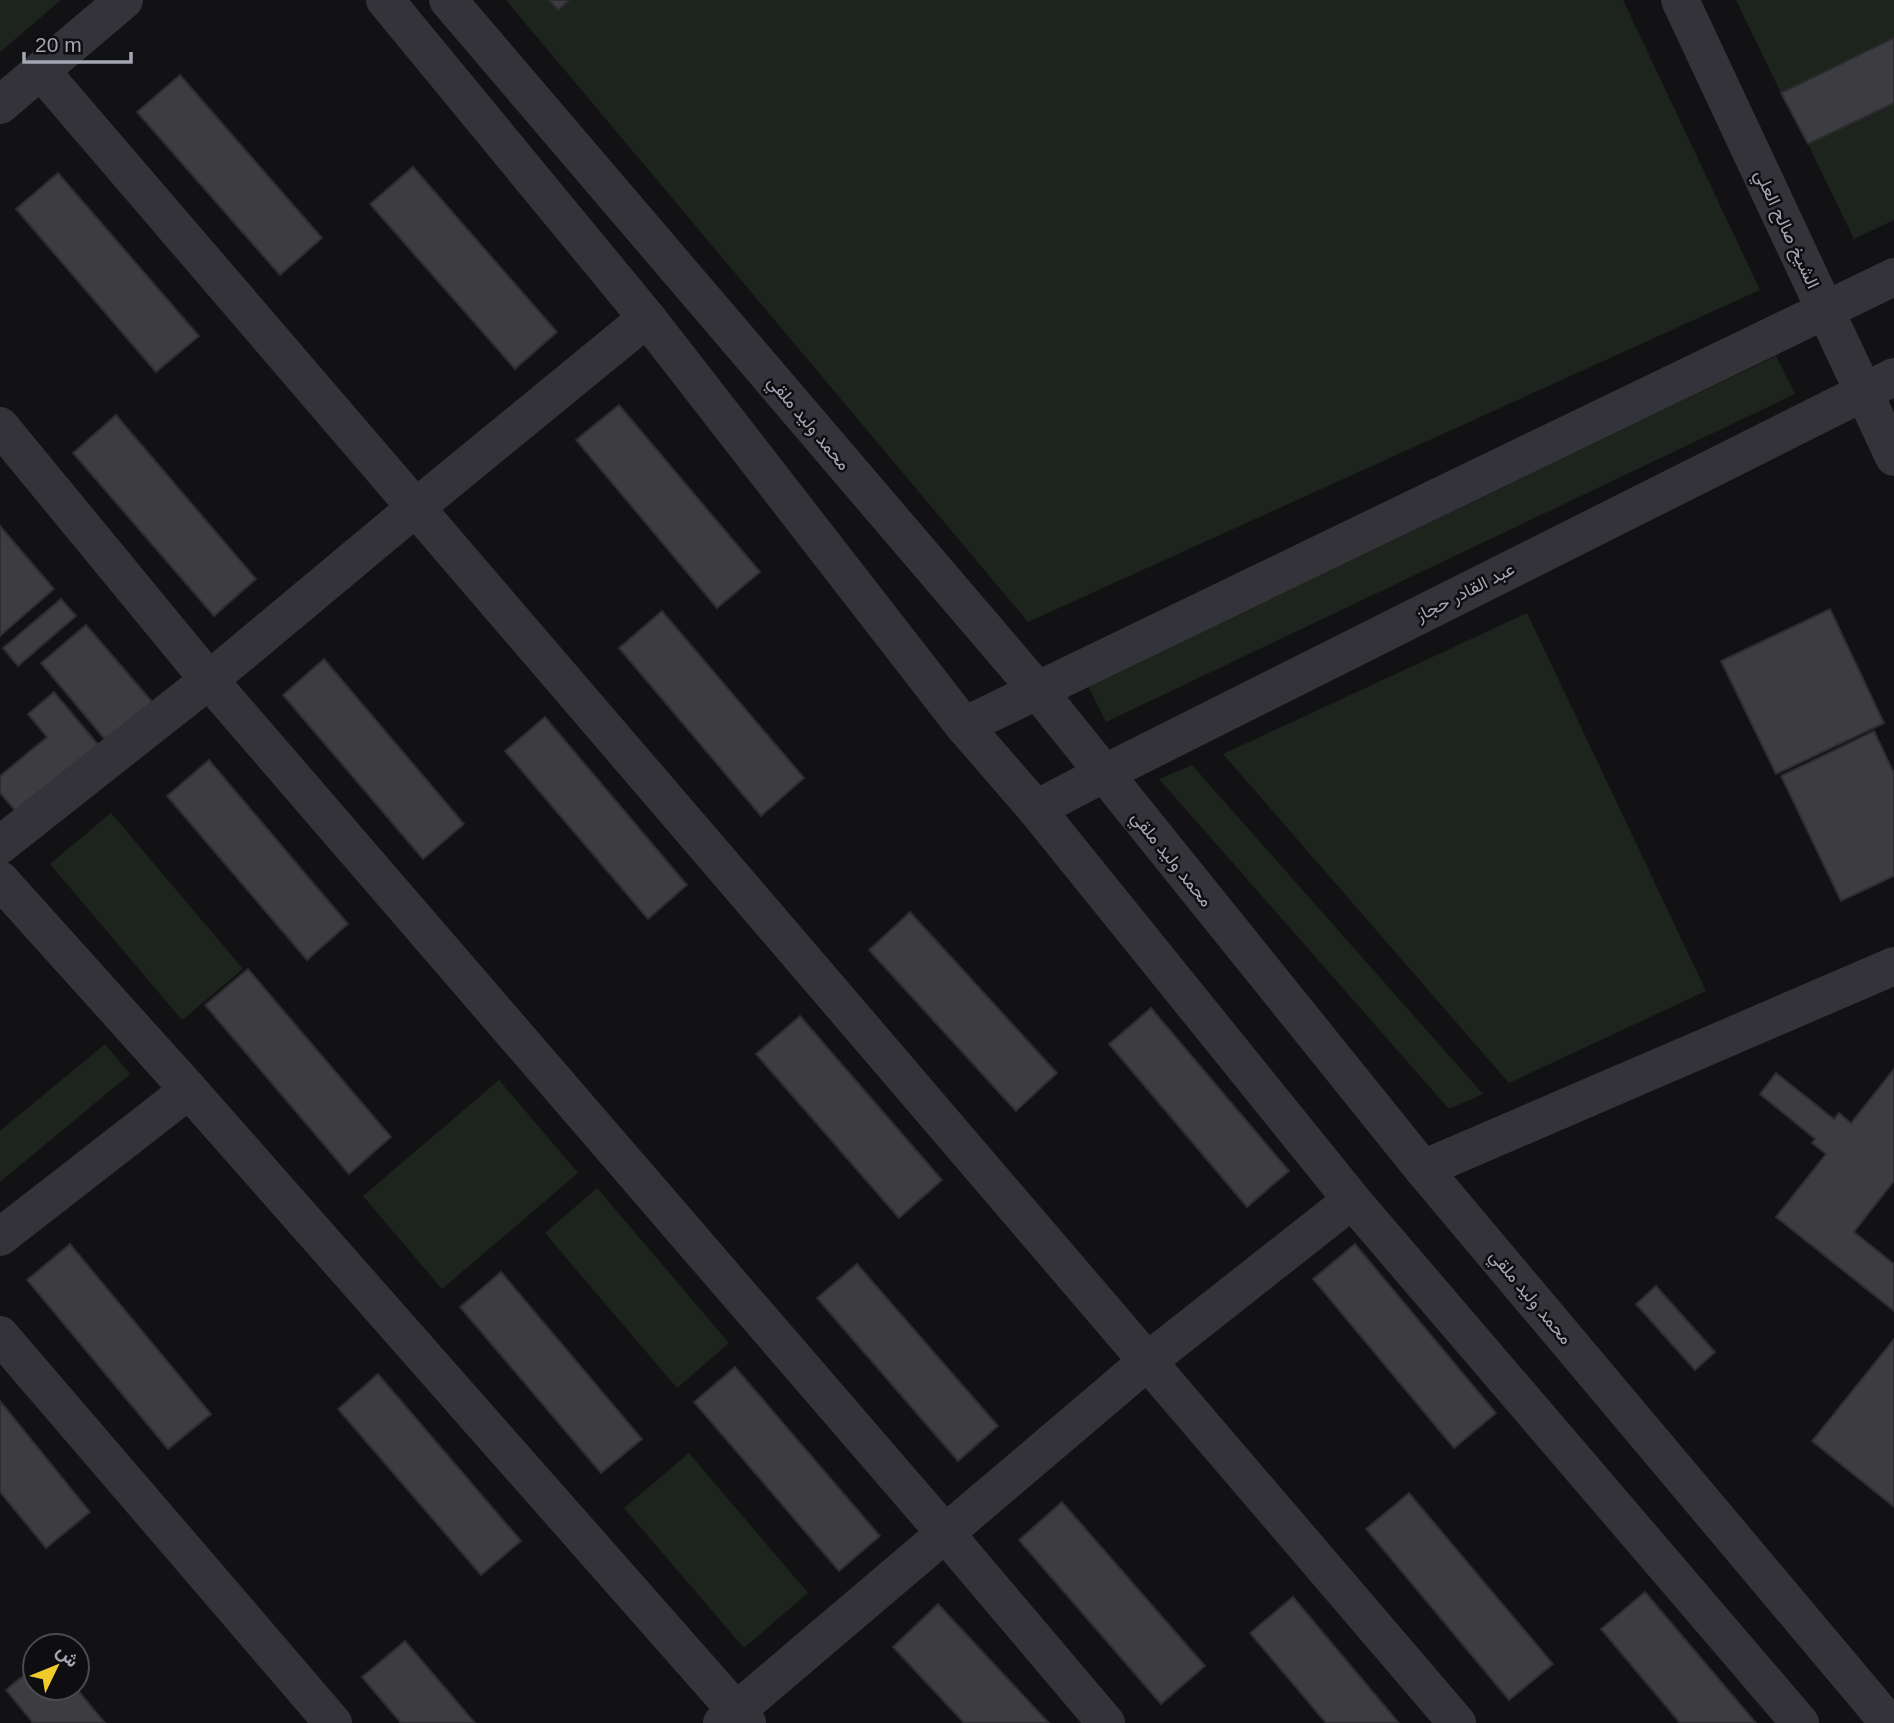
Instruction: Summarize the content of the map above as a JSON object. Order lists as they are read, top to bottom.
{
  "streets": {
    "street": ["الشيخ صالح العلي", "محمد وليد ملقي", "عبد القادر حجاز"]
  },
  "crossings": [
    ["الشيخ صالح العلي", "عبد القادر حجاز"],
    ["محمد وليد ملقي", "عبد القادر حجاز"]
  ],
  "scale_bar": "20 m",
  "north": "top right"
}
